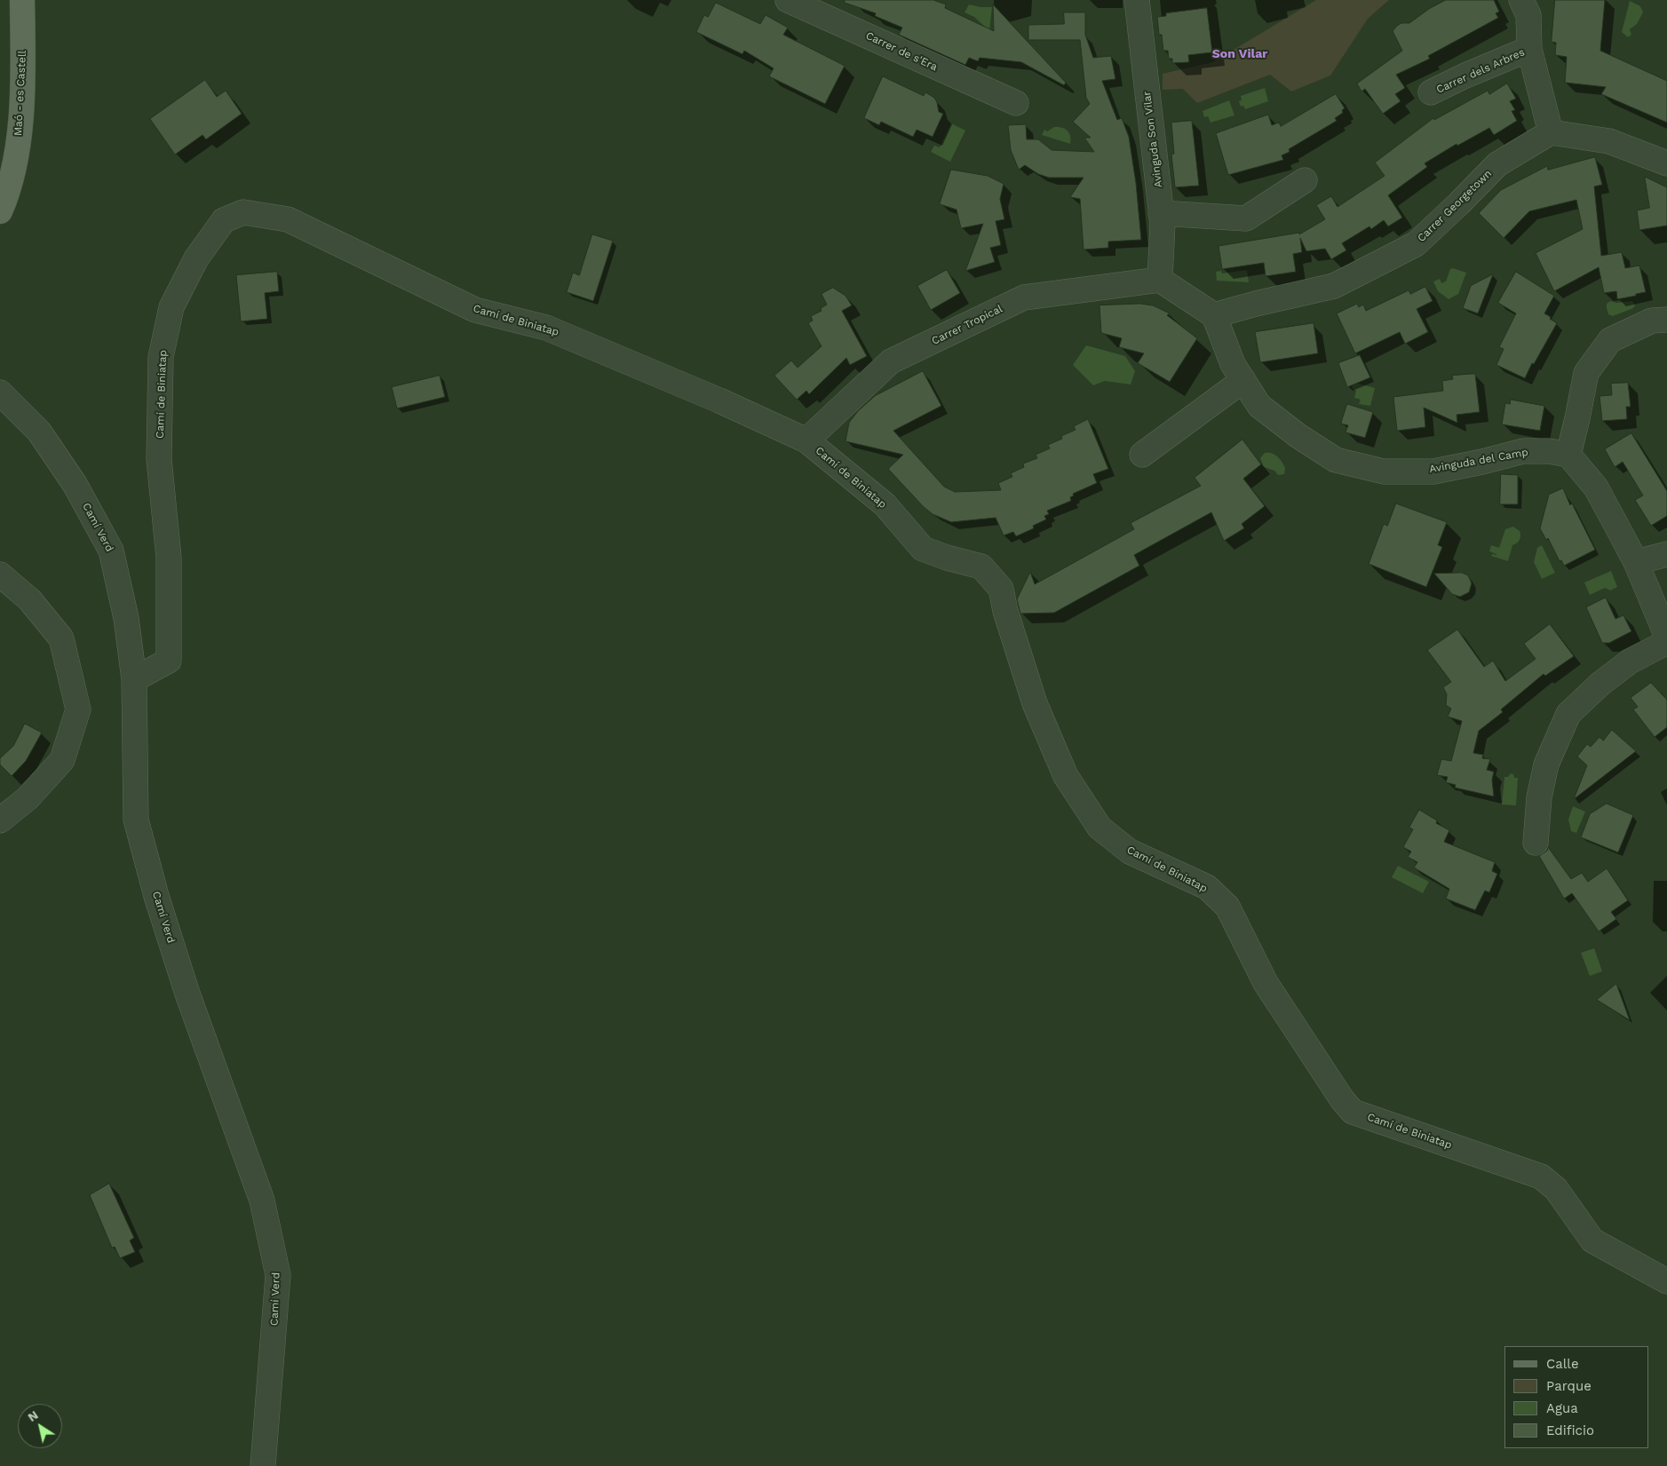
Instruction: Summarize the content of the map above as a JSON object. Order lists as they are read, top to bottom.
{
  "streets": {
    "main road": ["Maó - es Castell"],
    "street": [
      "Carrer de s'Era",
      "Carrer dels Arbres",
      "Avinguda Son Vilar",
      "Carrer Georgetown",
      "Camí de Biniatap",
      "Carrer Tropical",
      "Avinguda del Camp",
      "Camí Verd"
    ]
  },
  "crossings": [
    ["Avinguda Son Vilar", "Carrer Tropical"],
    ["Carrer Georgetown", "Avinguda del Camp"],
    ["Camí de Biniatap", "Carrer Tropical"],
    ["Camí de Biniatap", "Camí Verd"]
  ],
  "districts": ["Son Vilar"],
  "legend": [
    "Calle",
    "Parque",
    "Agua",
    "Edificio"
  ],
  "north": "top left"
}
